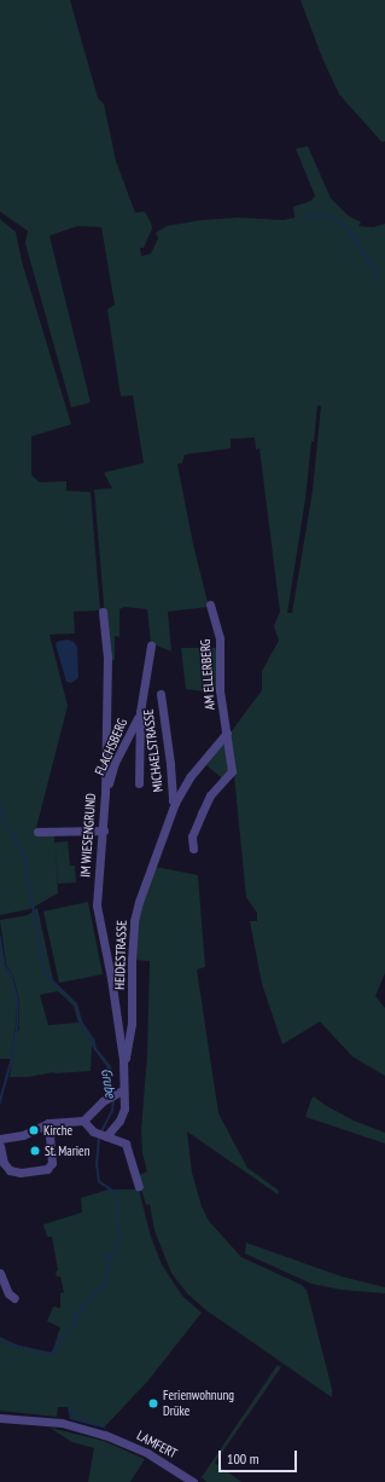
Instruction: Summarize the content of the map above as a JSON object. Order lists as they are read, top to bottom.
{
  "streets": {
    "street": [
      "AM ELLERBERG",
      "FLACHSBERG",
      "MICHAELSTRASSE",
      "IM WIESENGRUND",
      "HEIDESTRASSE",
      "LAMFERT"
    ]
  },
  "crossings": [
    ["AM ELLERBERG", "HEIDESTRASSE"],
    ["FLACHSBERG", "IM WIESENGRUND"],
    ["MICHAELSTRASSE", "HEIDESTRASSE"],
    ["IM WIESENGRUND", "HEIDESTRASSE"]
  ],
  "water": ["Grube"],
  "places": ["Kirche", "St. Marien", "Ferienwohnung Drüke"],
  "scale_bar": "100 m"
}
